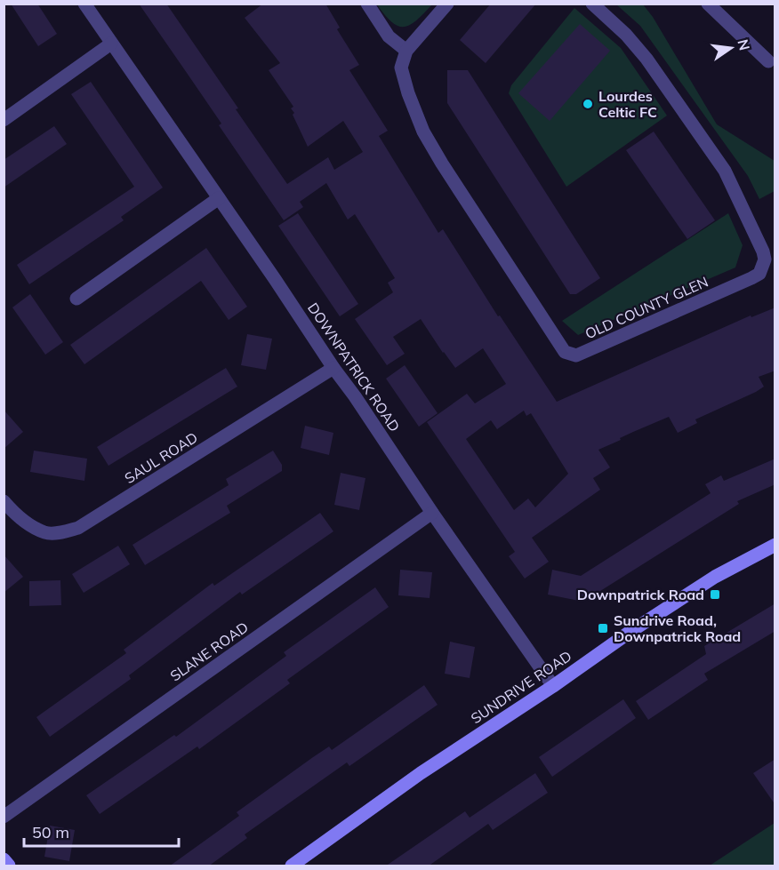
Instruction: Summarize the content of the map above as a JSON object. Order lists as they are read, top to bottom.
{
  "streets": {
    "street": [
      "OLD COUNTY GLEN",
      "DOWNPATRICK ROAD",
      "SAUL ROAD",
      "SLANE ROAD",
      "SUNDRIVE ROAD"
    ]
  },
  "crossings": [
    ["DOWNPATRICK ROAD", "SAUL ROAD"],
    ["DOWNPATRICK ROAD", "SLANE ROAD"],
    ["DOWNPATRICK ROAD", "SUNDRIVE ROAD"]
  ],
  "places": {
    "other": ["Lourdes Celtic FC"],
    "transit": ["Downpatrick Road", "Sundrive Road, Downpatrick Road"]
  },
  "scale_bar": "50 m",
  "north": "right"
}
